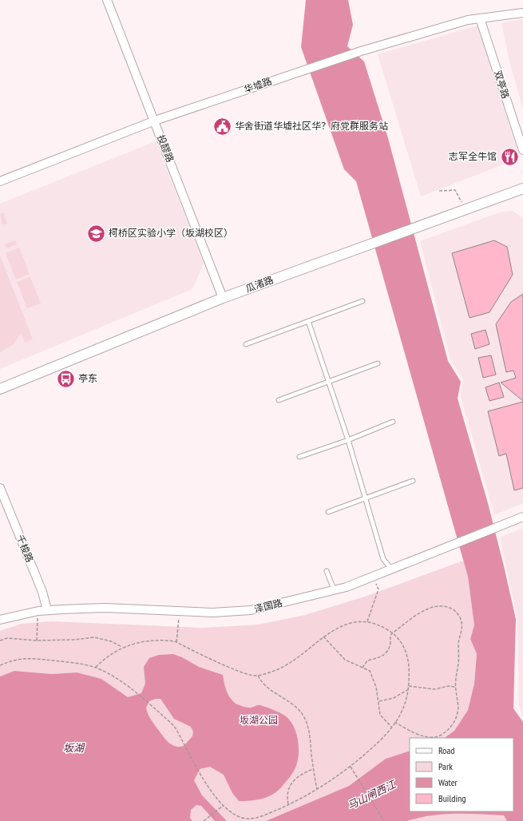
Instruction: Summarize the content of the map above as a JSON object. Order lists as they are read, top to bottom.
{
  "streets": {
    "street": [
      "双亭路",
      "华墟路",
      "投醪路",
      "瓜渚路",
      "千梭路",
      "泽国路"
    ]
  },
  "crossings": [
    ["双亭路", "华墟路"],
    ["华墟路", "投醪路"],
    ["投醪路", "瓜渚路"],
    ["千梭路", "泽国路"]
  ],
  "water": ["坂湖", "马山闸西江"],
  "parks": ["坂湖公园"],
  "places": {
    "public building": ["华舍街道华墟社区华？府党群服务站"],
    "restaurant": ["志军全牛馆"],
    "school or university": ["柯桥区实验小学（坂湖校区）"],
    "bus stop": ["亭东"]
  },
  "legend": [
    "Road",
    "Park",
    "Water",
    "Building"
  ]
}
